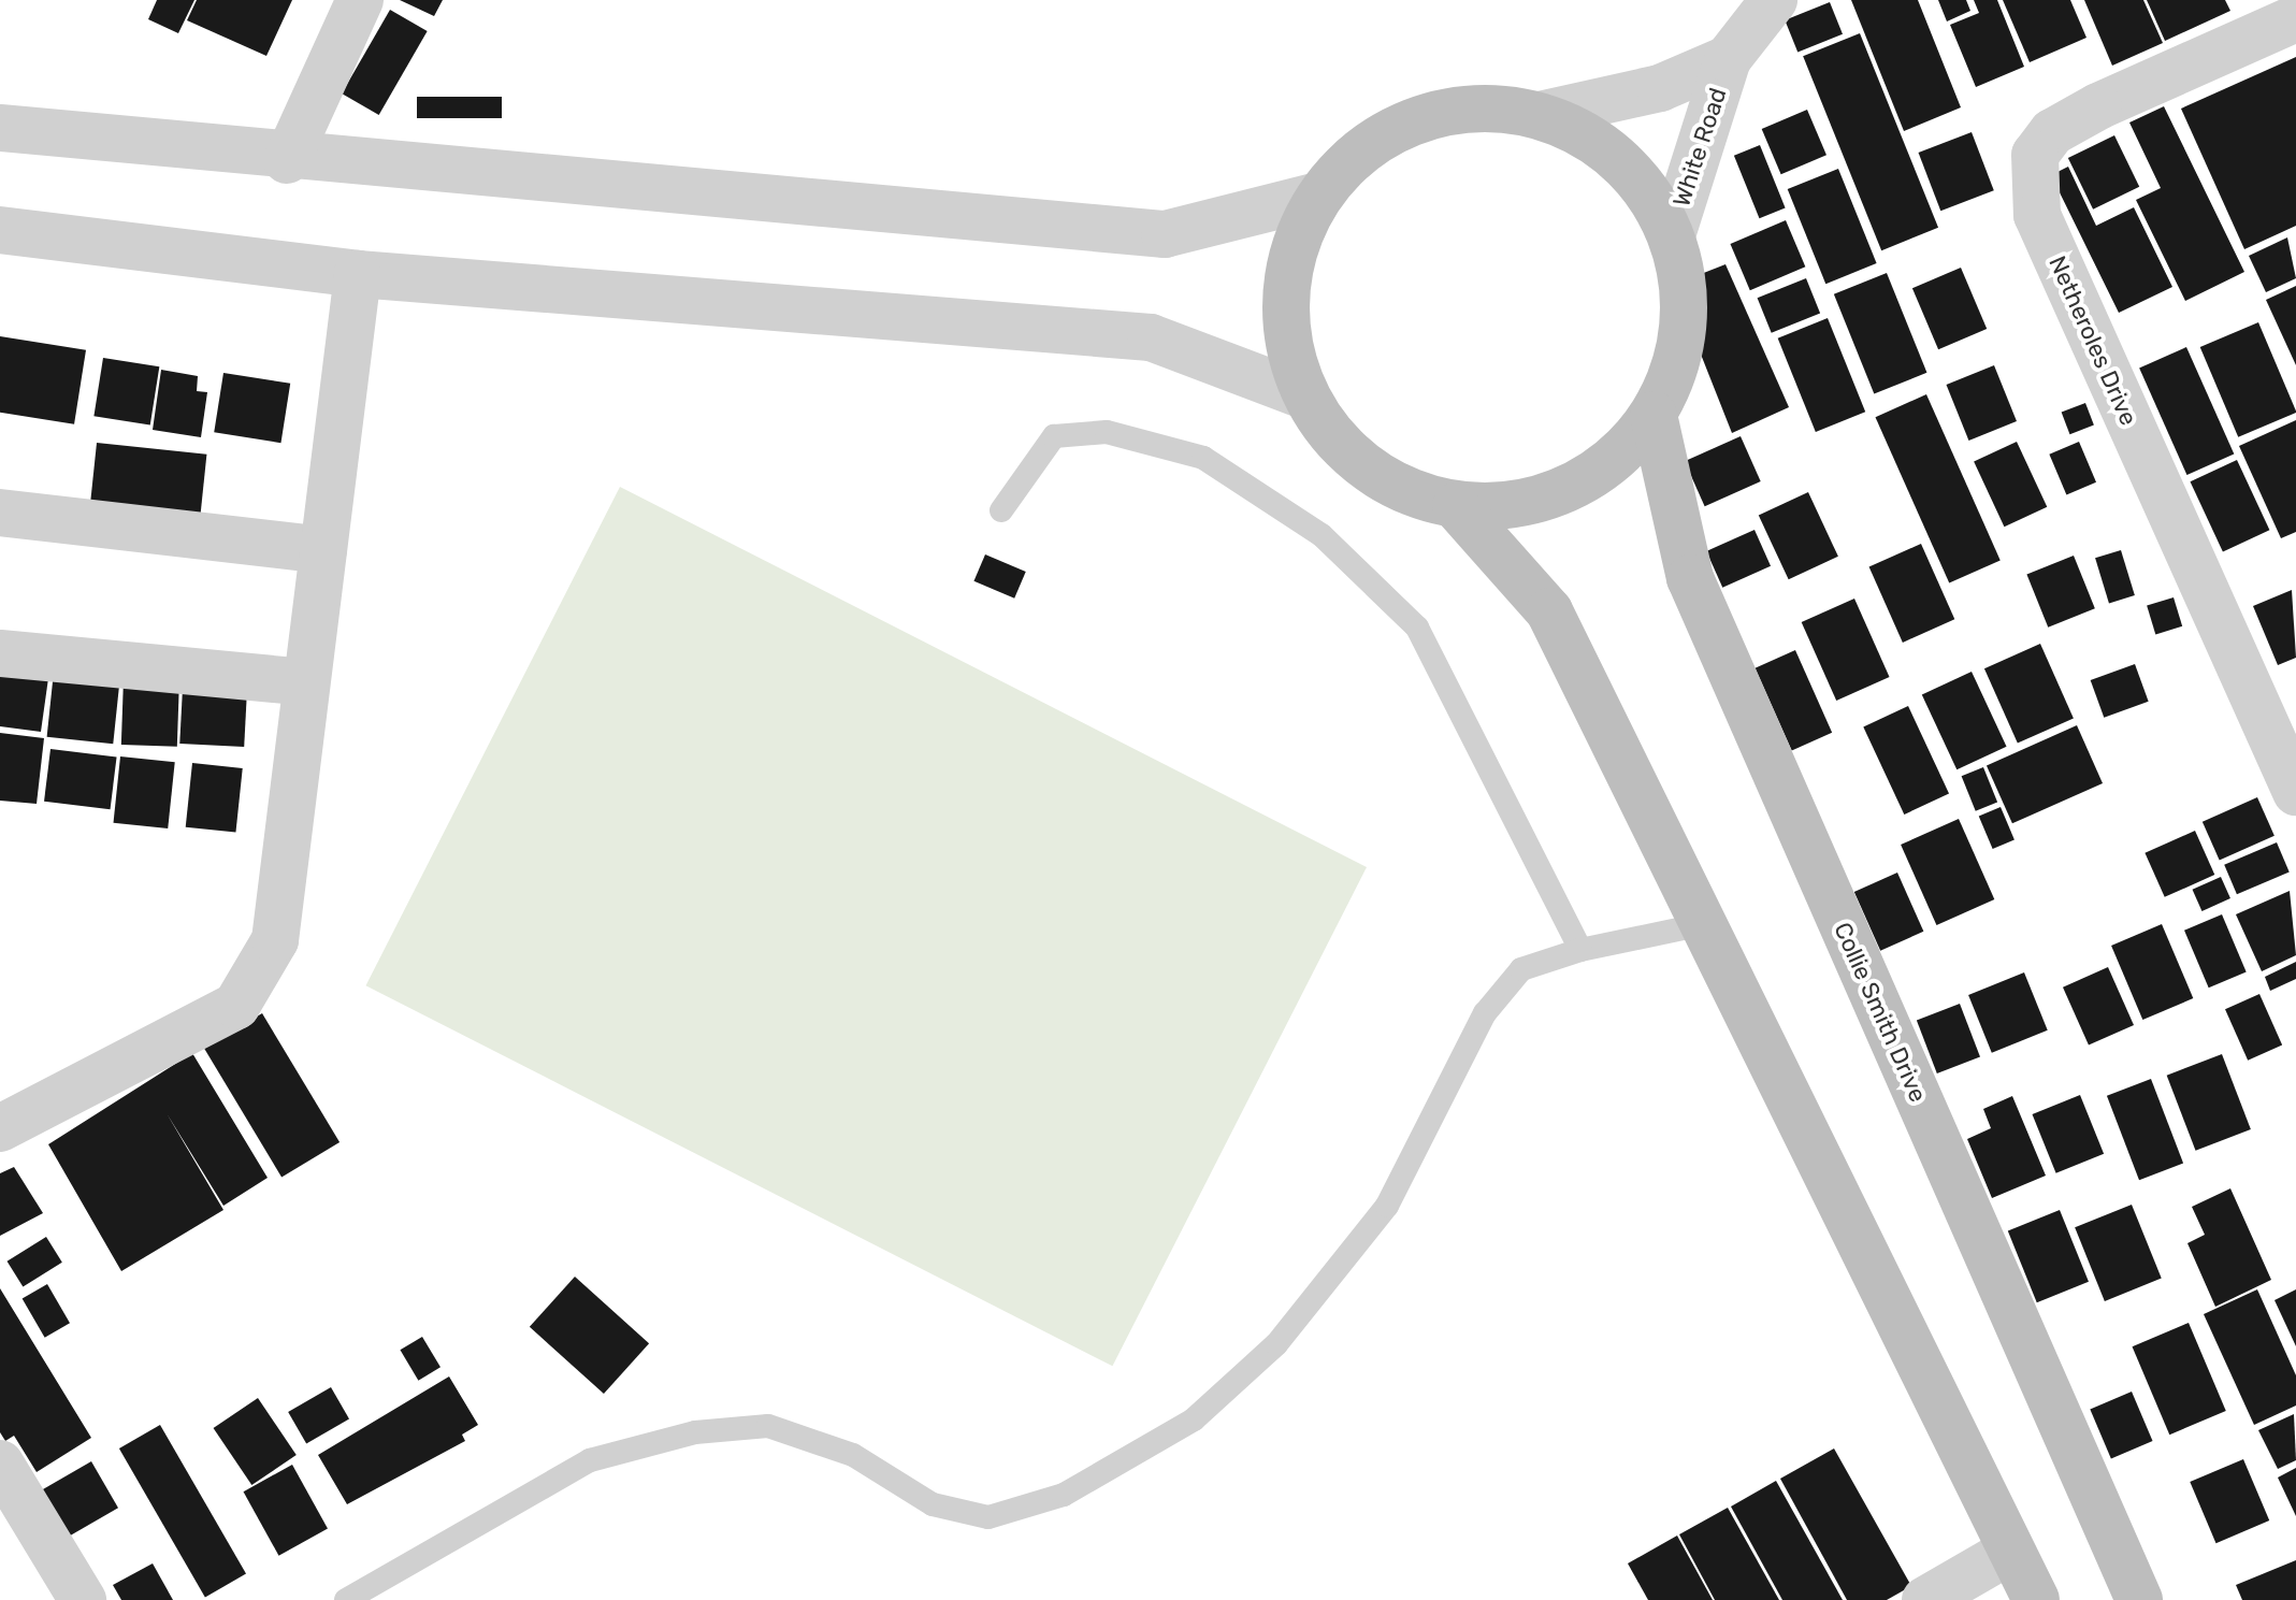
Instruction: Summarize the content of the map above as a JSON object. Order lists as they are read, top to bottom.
{
  "streets": {
    "street": ["White Road", "Netheroles Drive", "Collie Smith Drive"]
  }
}
